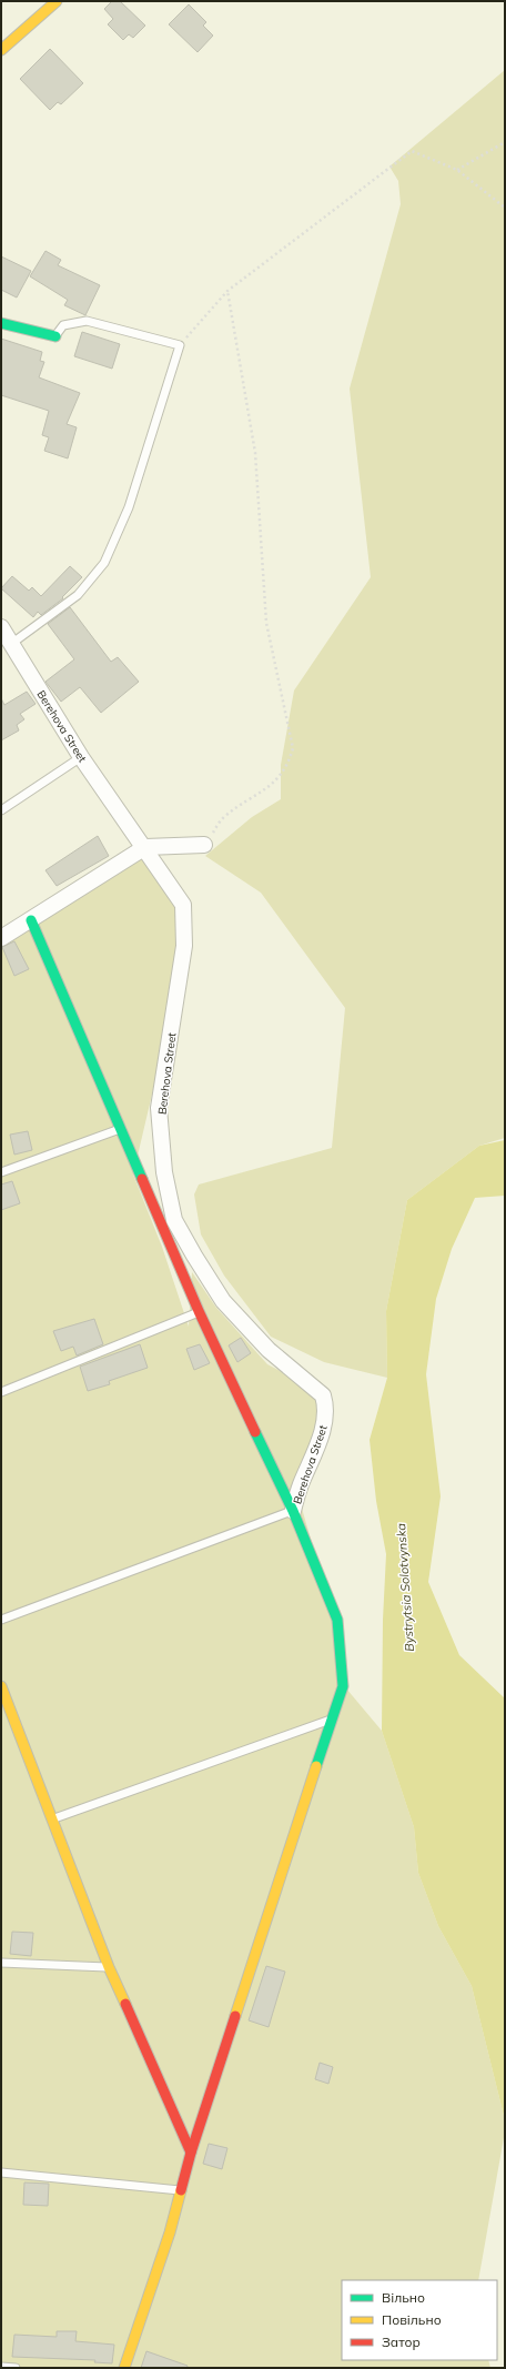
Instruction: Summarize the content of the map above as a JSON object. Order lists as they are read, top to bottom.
{
  "streets": {
    "street": ["Berehova Street"]
  },
  "water": ["Bystrytsia Solotvynska"],
  "legend": ["Вільно", "Повільно", "Затор"]
}
